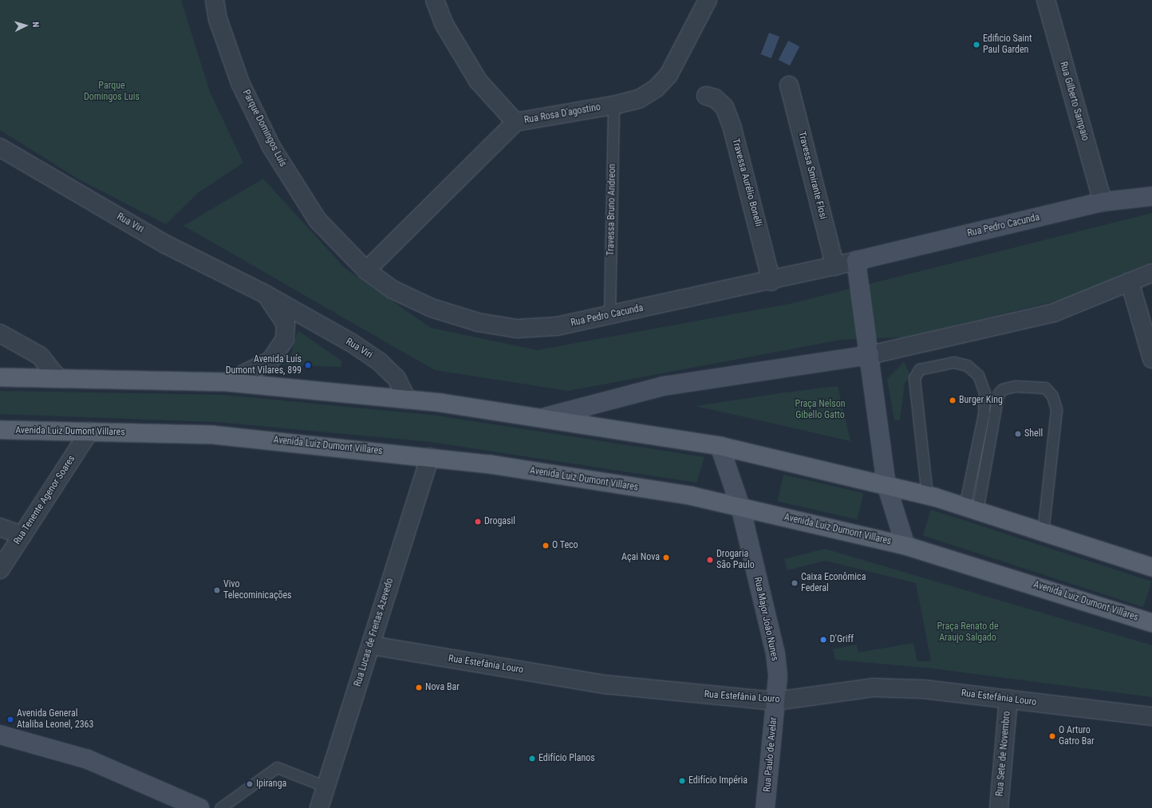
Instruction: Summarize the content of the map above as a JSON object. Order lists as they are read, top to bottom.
{
  "streets": {
    "main road": ["Avenida Luiz Dumont Villares"],
    "street": [
      "Rua Gilberto Sampaio",
      "Rua Rosa D'agostino",
      "Parque Domingos Luís",
      "Travessa Smirante Flosi",
      "Travessa Aurélio Bonelli",
      "Rua Viri",
      "Rua Pedro Cacunda",
      "Rua Tenente Agenor Soares",
      "Rua Major João Nunes",
      "Rua Lucas de Freitas Azevedo",
      "Rua Estefânia Louro",
      "Rua Sete de Novembro",
      "Rua Paulo de Avelar"
    ],
    "lane": ["Travessa Bruno Andreon"]
  },
  "crossings": [
    ["Rua Gilberto Sampaio", "Rua Pedro Cacunda"],
    ["Rua Rosa D'agostino", "Parque Domingos Luís"],
    ["Rua Rosa D'agostino", "Travessa Bruno Andreon"],
    ["Rua Rosa D'agostino", "Rua Pedro Cacunda"],
    ["Parque Domingos Luís", "Rua Pedro Cacunda"],
    ["Travessa Smirante Flosi", "Rua Pedro Cacunda"],
    ["Travessa Aurélio Bonelli", "Rua Pedro Cacunda"],
    ["Travessa Bruno Andreon", "Rua Pedro Cacunda"],
    ["Avenida Luiz Dumont Villares", "Rua Tenente Agenor Soares"],
    ["Avenida Luiz Dumont Villares", "Rua Major João Nunes"],
    ["Avenida Luiz Dumont Villares", "Rua Lucas de Freitas Azevedo"],
    ["Rua Major João Nunes", "Rua Estefânia Louro"],
    ["Rua Major João Nunes", "Rua Paulo de Avelar"],
    ["Rua Lucas de Freitas Azevedo", "Rua Estefânia Louro"],
    ["Rua Estefânia Louro", "Rua Sete de Novembro"],
    ["Rua Estefânia Louro", "Rua Paulo de Avelar"]
  ],
  "parks": ["Parque Domingos Luis", "Praça Nelson Gibello Gatto", "Praça Renato de Araujo Salgado"],
  "places": [
    "Edificio Saint Paul Garden",
    "Avenida Luís Dumont Vilares, 899",
    "Burger King",
    "Shell",
    "Drogasil",
    "O Teco",
    "Açai Nova",
    "Drogaria São Paulo",
    "Caixa Econômica Federal",
    "Vivo Telecominicações",
    "D'Griff",
    "Nova Bar",
    "Avenida General Ataliba Leonel, 2363",
    "O Arturo Gatro Bar",
    "Edifício Planos",
    "Edifício Impéria",
    "Ipiranga"
  ],
  "north": "right"
}
